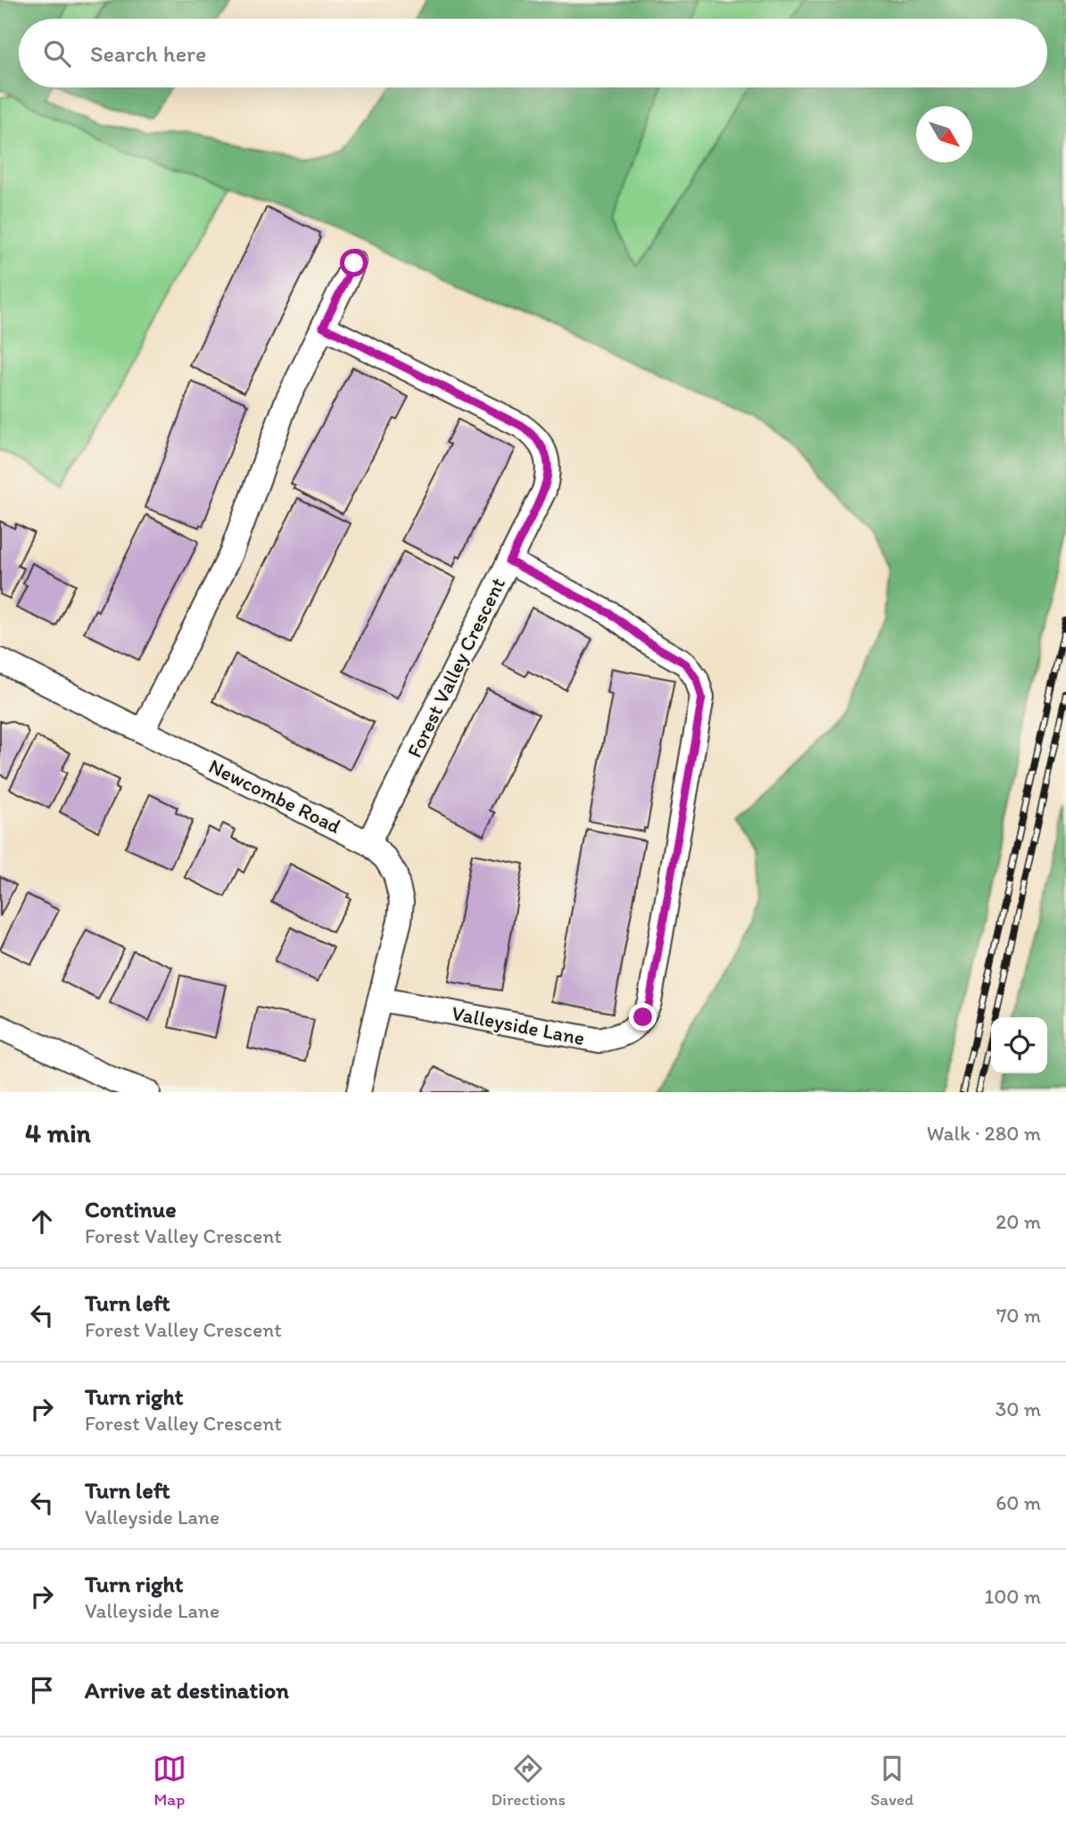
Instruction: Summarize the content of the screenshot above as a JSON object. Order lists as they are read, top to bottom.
{
  "streets": {
    "street": ["Forest Valley Crescent", "Newcombe Road", "Valleyside Lane"]
  },
  "crossings": [
    ["Forest Valley Crescent", "Newcombe Road"],
    ["Forest Valley Crescent", "Valleyside Lane"],
    ["Newcombe Road", "Valleyside Lane"]
  ],
  "north": "bottom right",
  "page": {
    "search": "Search here",
    "heading": ["4 min", "Walk · 280 m"],
    "list": [
      ["Continue", "Forest Valley Crescent", "20 m"],
      ["Turn left", "Forest Valley Crescent", "70 m"],
      ["Turn right", "Forest Valley Crescent", "30 m"],
      ["Turn left", "Valleyside Lane", "60 m"],
      ["Turn right", "Valleyside Lane", "100 m"],
      "Arrive at destination"
    ],
    "nav": ["Map", "Directions", "Saved"]
  }
}
